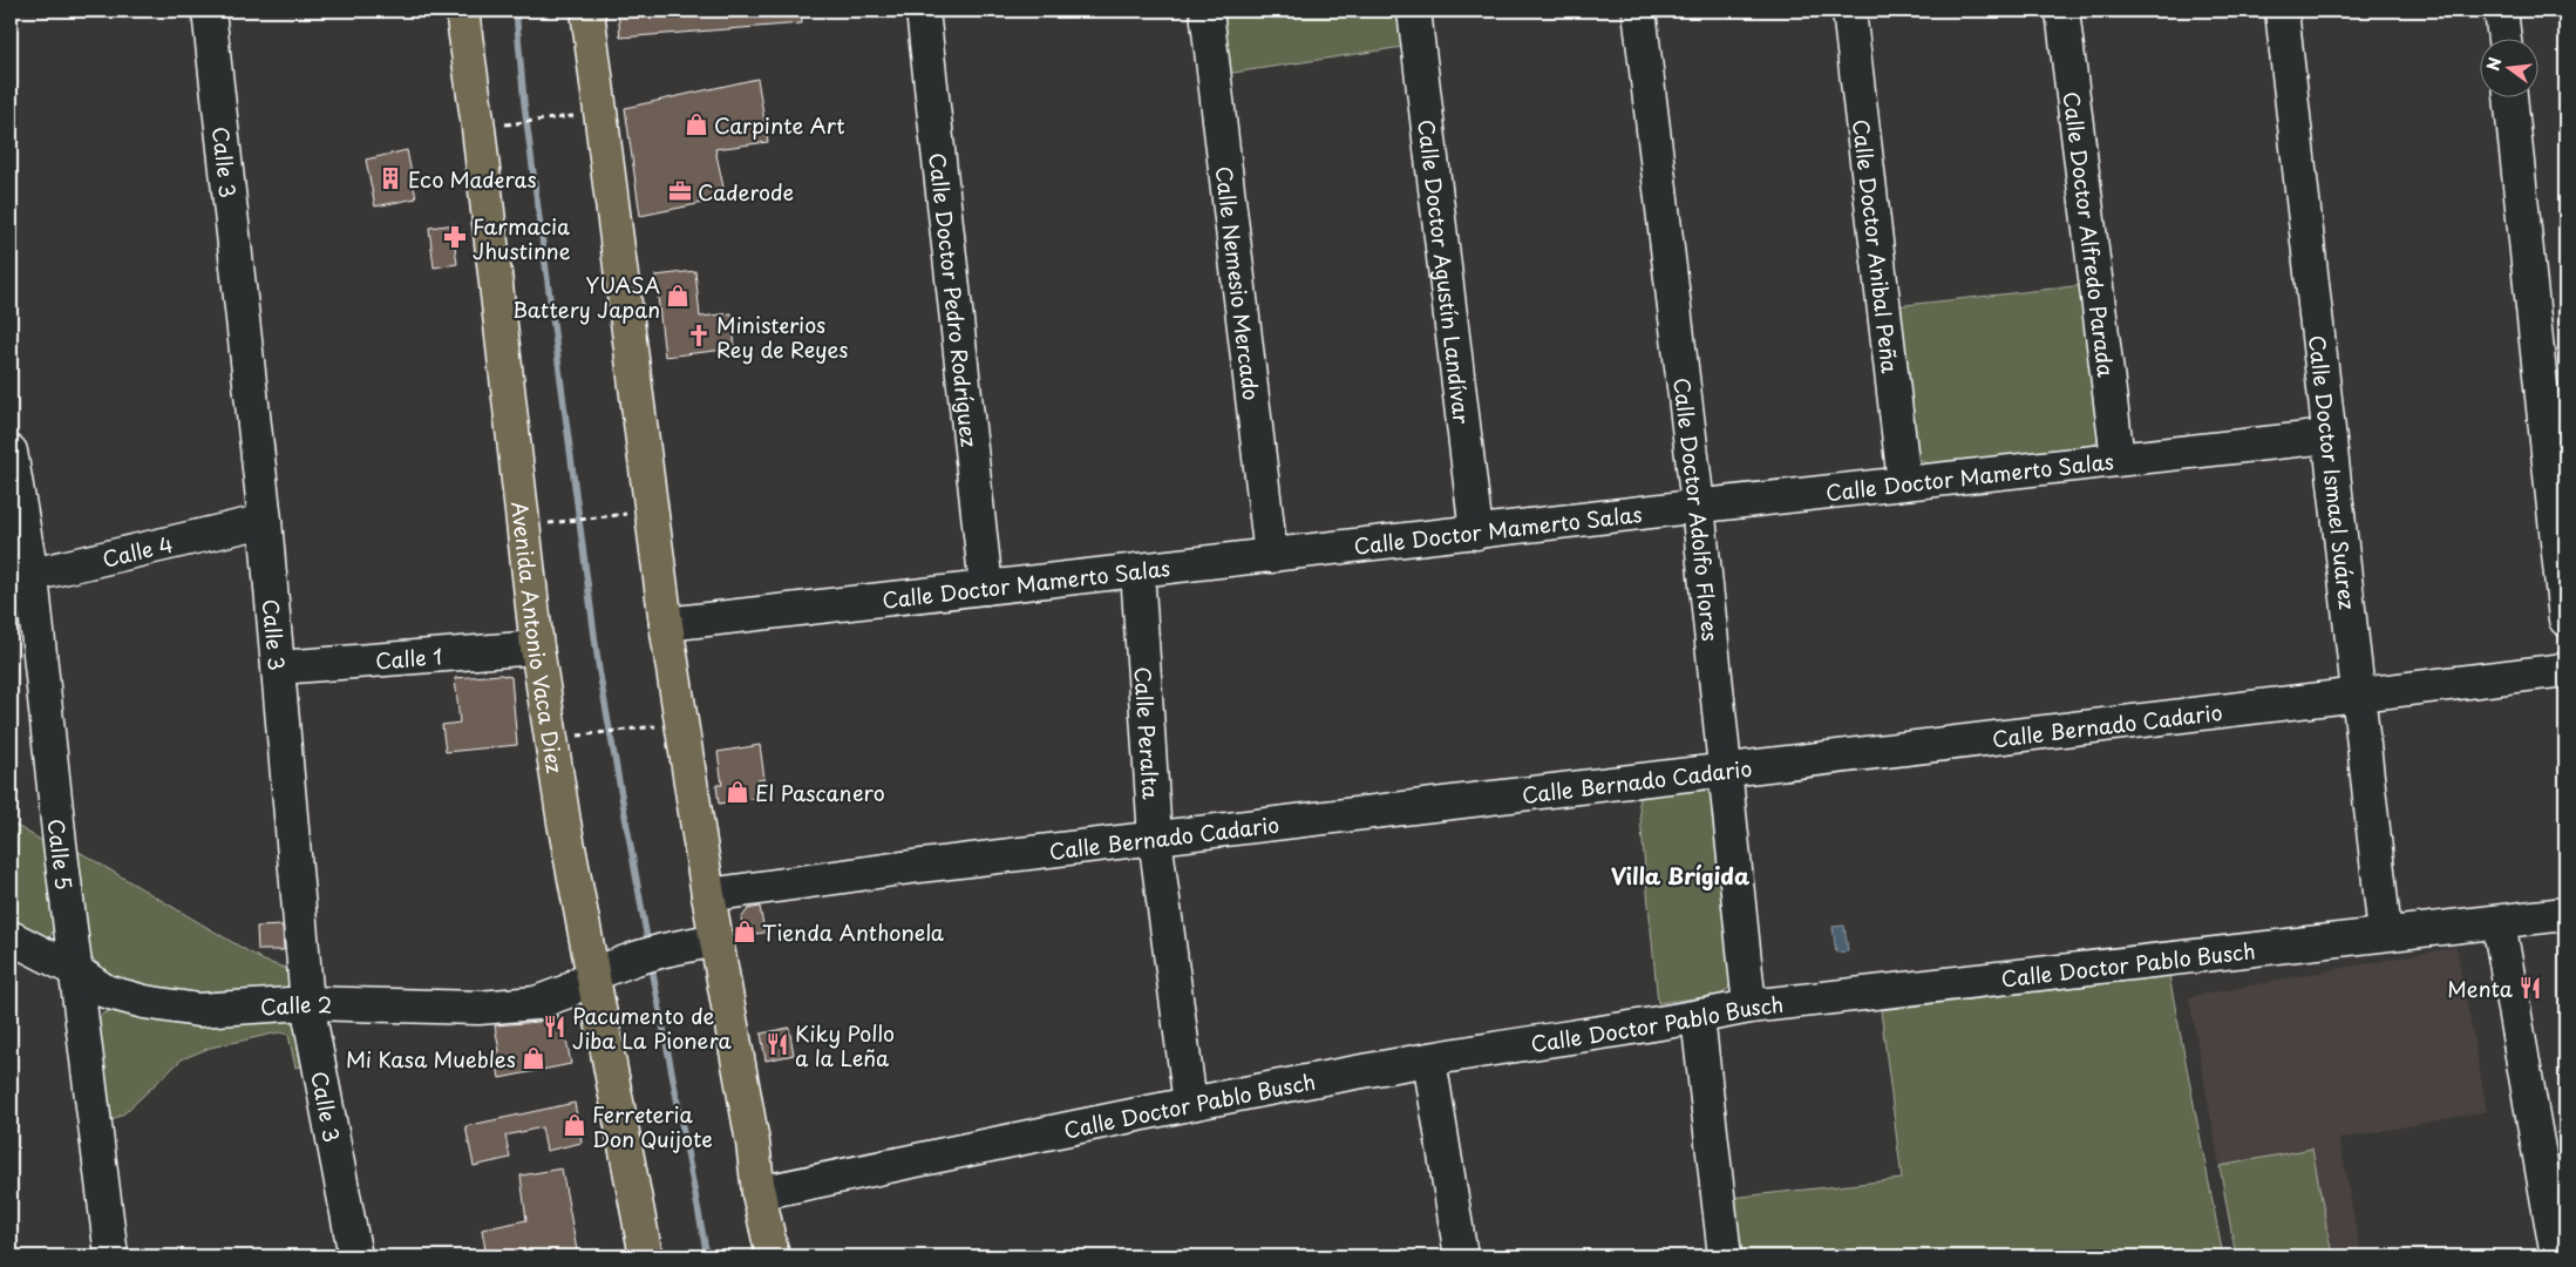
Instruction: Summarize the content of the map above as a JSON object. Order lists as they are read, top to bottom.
{
  "streets": {
    "highway": ["Avenida Antonio Vaca Diez"],
    "street": [
      "Calle 3",
      "Calle Doctor Alfredo Parada",
      "Calle Doctor Anibal Peña",
      "Calle Doctor Agustín Landívar",
      "Calle Nemesio Mercado",
      "Calle Doctor Pedro Rodríguez",
      "Calle Doctor Ismael Suárez",
      "Calle Doctor Mamerto Salas",
      "Calle Doctor Adolfo Flores",
      "Calle 4",
      "Calle 1",
      "Calle Bernado Cadario",
      "Calle Peralta",
      "Calle 5",
      "Calle Doctor Pablo Busch",
      "Calle 2"
    ]
  },
  "crossings": [
    ["Calle 3", "Calle 4"],
    ["Calle 3", "Calle 1"],
    ["Calle 3", "Calle 2"],
    ["Calle Doctor Alfredo Parada", "Calle Doctor Mamerto Salas"],
    ["Calle Doctor Anibal Peña", "Calle Doctor Mamerto Salas"],
    ["Calle Doctor Agustín Landívar", "Calle Doctor Mamerto Salas"],
    ["Calle Nemesio Mercado", "Calle Doctor Mamerto Salas"],
    ["Calle Doctor Pedro Rodríguez", "Calle Doctor Mamerto Salas"],
    ["Calle Doctor Ismael Suárez", "Calle Doctor Mamerto Salas"],
    ["Calle Doctor Ismael Suárez", "Calle Bernado Cadario"],
    ["Calle Doctor Ismael Suárez", "Calle Doctor Pablo Busch"],
    ["Calle Doctor Mamerto Salas", "Calle Doctor Adolfo Flores"],
    ["Calle Doctor Mamerto Salas", "Calle Peralta"],
    ["Calle Doctor Adolfo Flores", "Calle Bernado Cadario"],
    ["Calle Doctor Adolfo Flores", "Calle Doctor Pablo Busch"],
    ["Calle 4", "Calle 5"],
    ["Avenida Antonio Vaca Diez", "Calle 1"],
    ["Avenida Antonio Vaca Diez", "Calle 2"],
    ["Calle Bernado Cadario", "Calle Peralta"],
    ["Calle Peralta", "Calle Doctor Pablo Busch"],
    ["Calle 5", "Calle 2"]
  ],
  "districts": ["Villa Brígida"],
  "places": {
    "shop": [
      "Carpinte Art",
      "YUASA Battery Japan",
      "El Pascanero",
      "Tienda Anthonela",
      "Mi Kasa Muebles",
      "Ferreteria Don Quijote"
    ],
    "building": ["Eco Maderas"],
    "office": ["Caderode"],
    "pharmacy": ["Farmacia Jhustinne"],
    "church": ["Ministerios Rey de Reyes"],
    "restaurant": ["Menta", "Pacumento de Jiba La Pionera", "Kiky Pollo a la Leña"]
  },
  "north": "left"
}
